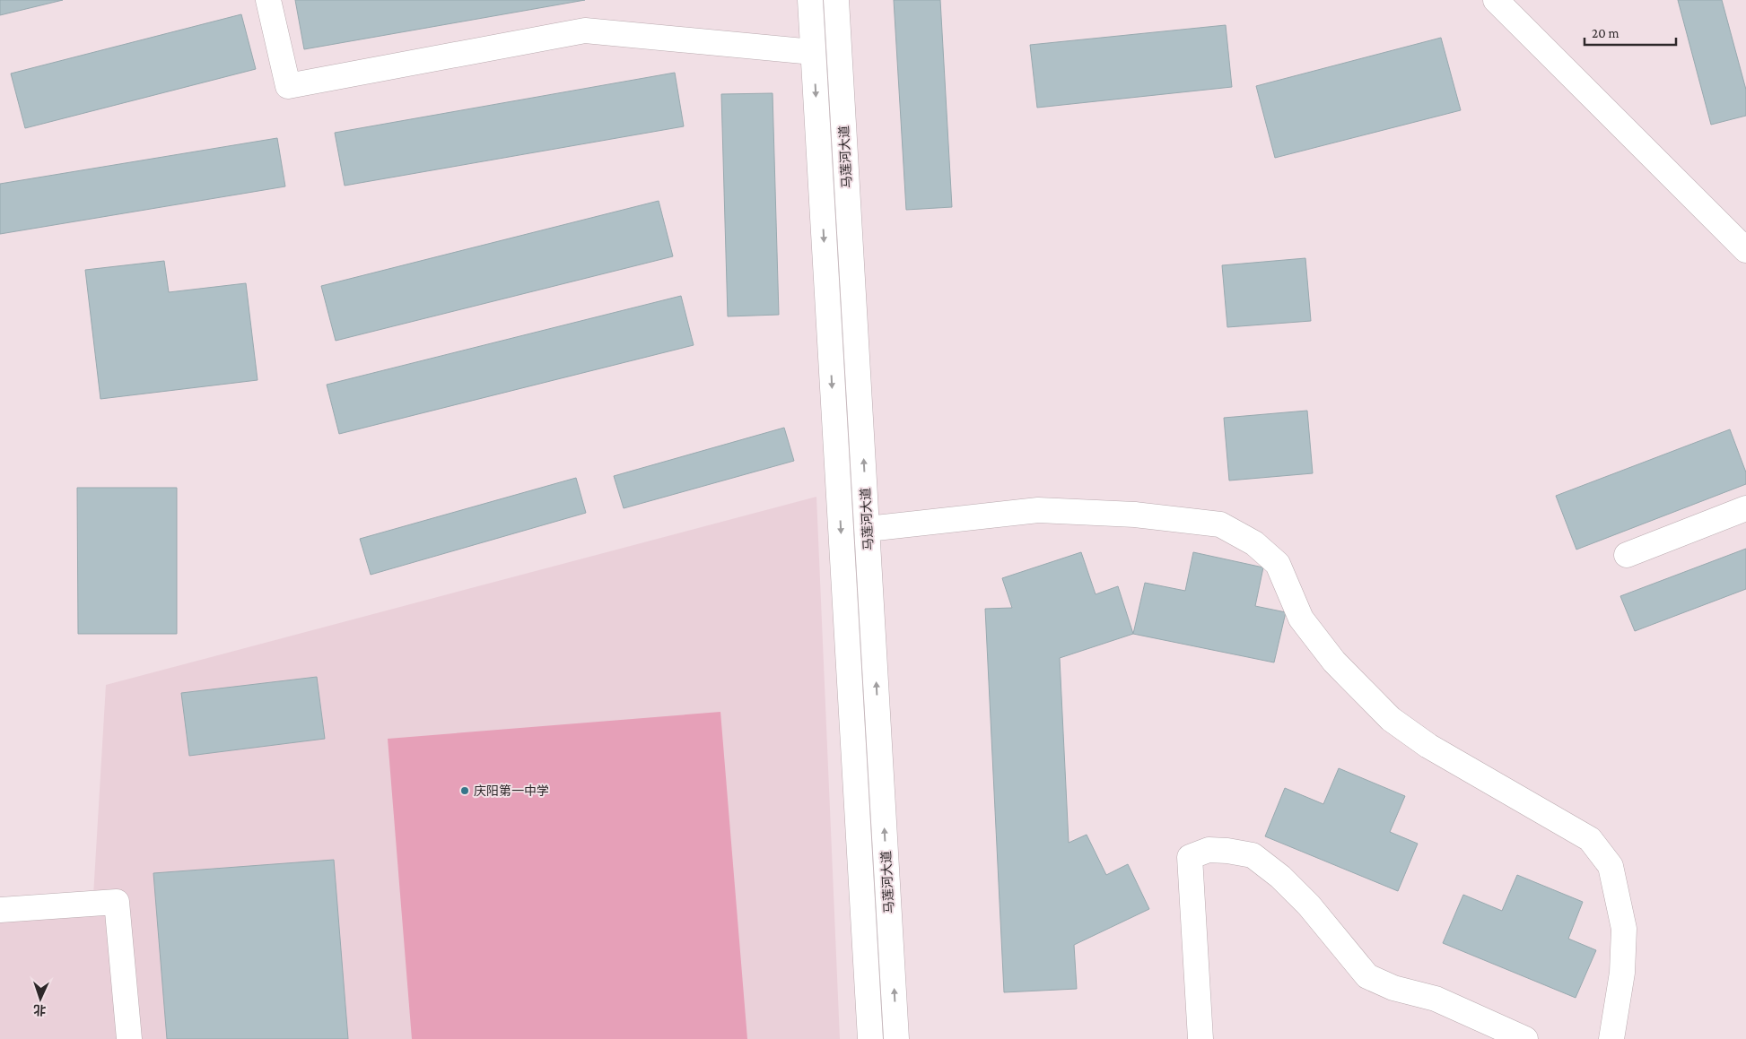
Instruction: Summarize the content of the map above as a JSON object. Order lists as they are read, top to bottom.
{
  "streets": {
    "street": ["马莲河大道"]
  },
  "places": ["庆阳第一中学"],
  "scale_bar": "20 m",
  "north": "bottom"
}
